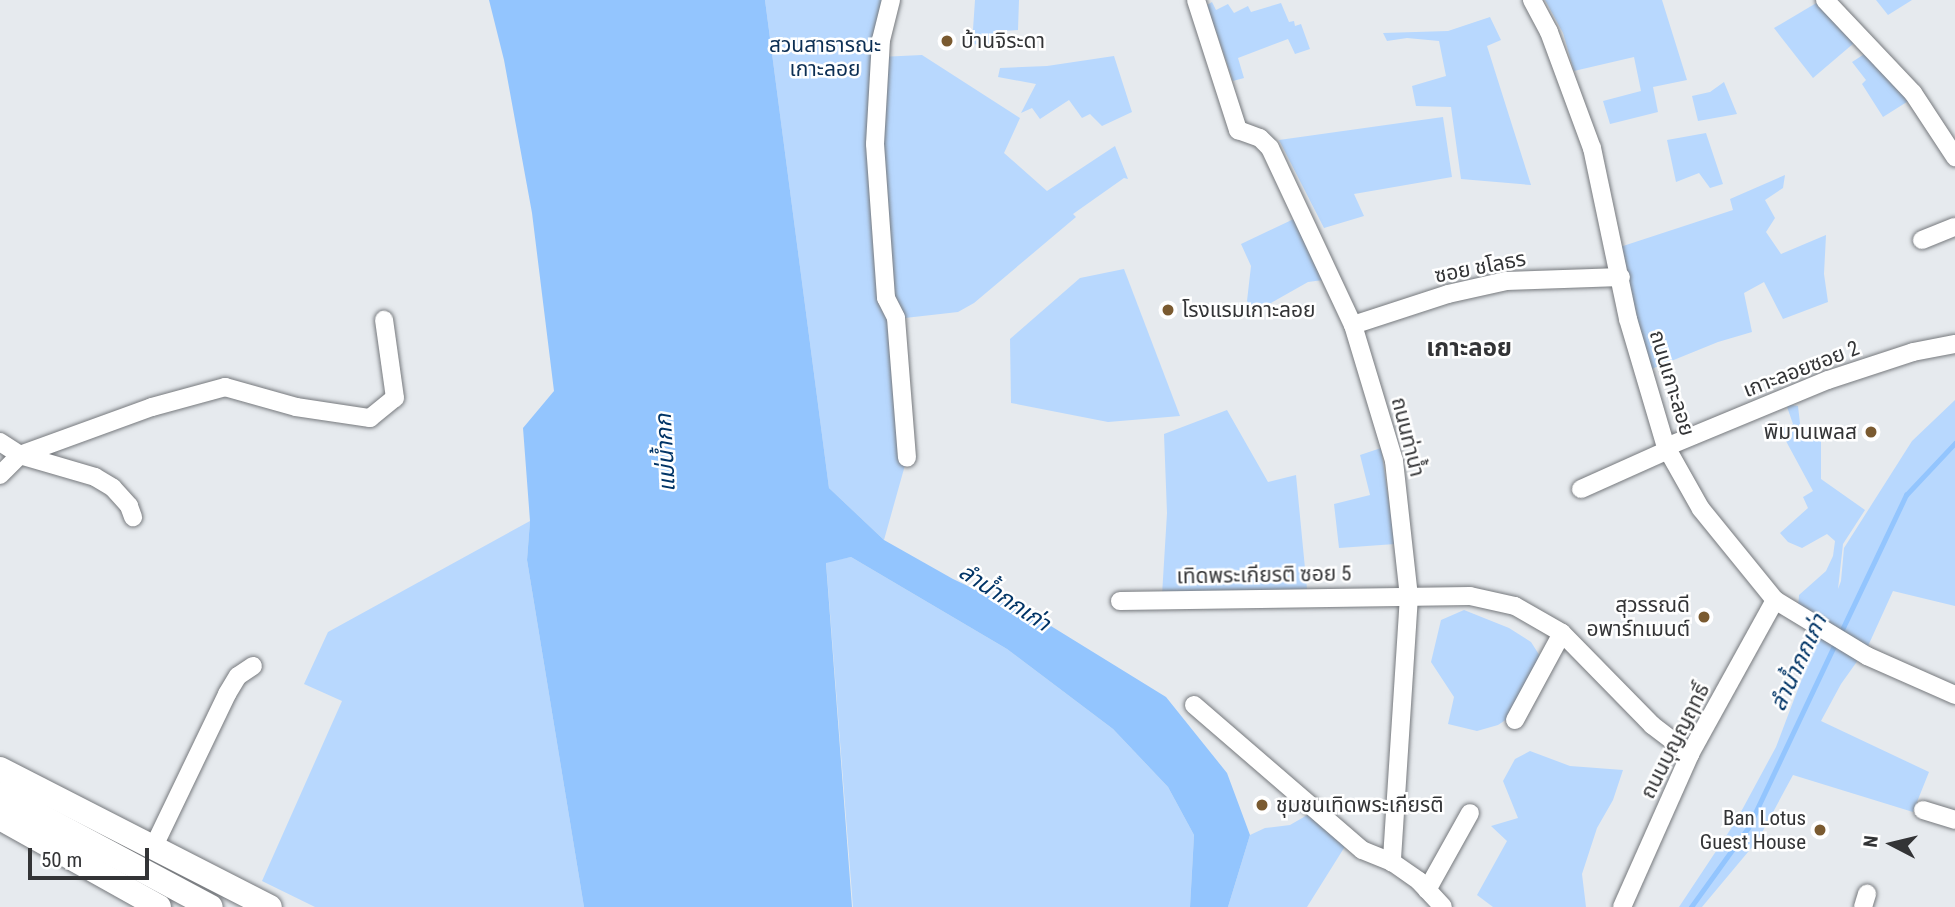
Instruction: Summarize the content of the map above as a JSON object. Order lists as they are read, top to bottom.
{
  "streets": {
    "street": [
      "ซอย ชโลธร",
      "เกาะลอยซอย 2",
      "ถนนเกาะลอย",
      "ถนนท่าน้ำ",
      "เทิดพระเกียรติ ซอย 5",
      "ถนนบุญญฤทธิ์"
    ]
  },
  "crossings": [
    ["ซอย ชโลธร", "ถนนเกาะลอย"],
    ["ซอย ชโลธร", "ถนนท่าน้ำ"],
    ["เกาะลอยซอย 2", "ถนนเกาะลอย"],
    ["ถนนเกาะลอย", "ถนนบุญญฤทธิ์"],
    ["ถนนท่าน้ำ", "เทิดพระเกียรติ ซอย 5"],
    ["เทิดพระเกียรติ ซอย 5", "ถนนบุญญฤทธิ์"]
  ],
  "districts": ["เกาะลอย"],
  "water": ["แม่น้ำกก", "ลำน้ำกกเก่า"],
  "parks": ["สวนสาธารณะ เกาะลอย"],
  "places": [
    "บ้านจิระดา",
    "โรงแรมเกาะลอย",
    "พิมานเพลส",
    "สุวรรณดี อพาร์ทเมนต์",
    "ชุมชนเทิดพระเกียรติ",
    "Ban Lotus Guest House"
  ],
  "scale_bar": "50 m",
  "north": "left"
}
